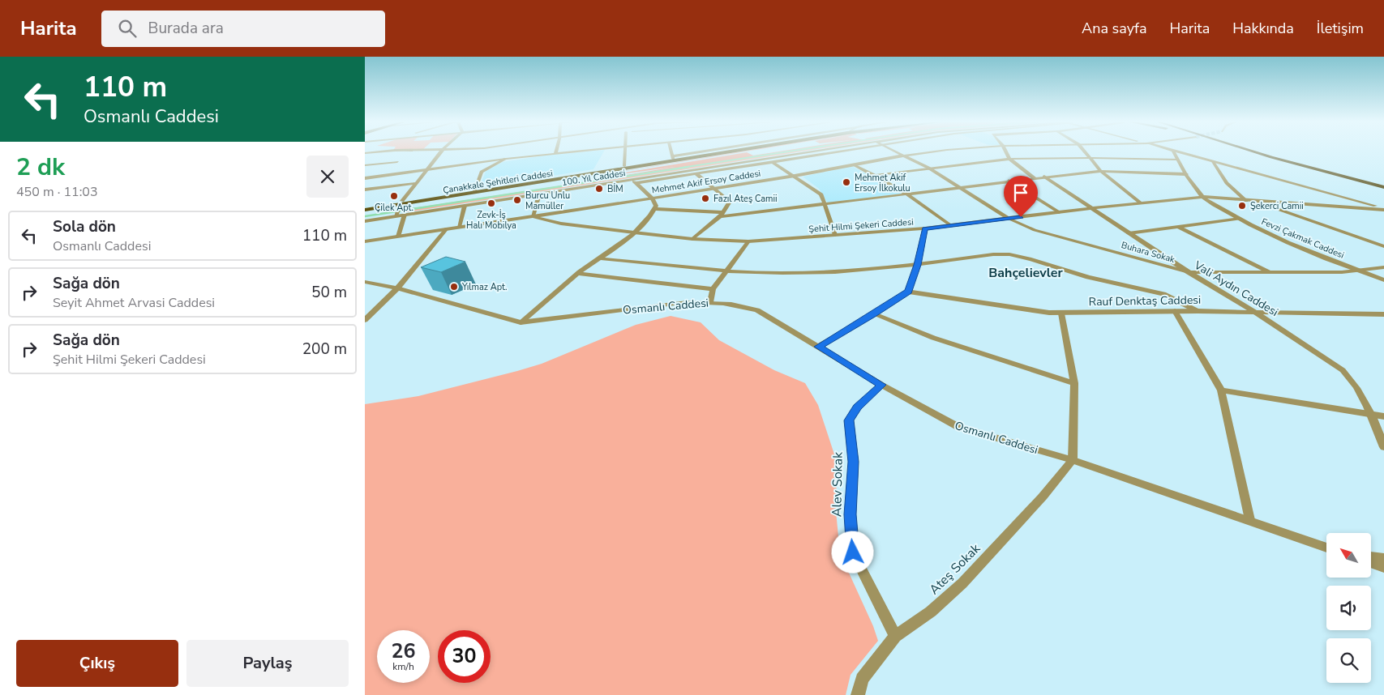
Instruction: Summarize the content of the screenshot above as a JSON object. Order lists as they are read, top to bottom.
{
  "streets": {
    "main road": ["Çanakkale Şehitleri Caddesi"],
    "street": [
      "100. Yıl Caddesi",
      "Mehmet Akif Ersoy Caddesi",
      "Şehit Hilmi Şekeri Caddesi",
      "Fevzi Çakmak Caddesi",
      "Buhara Sokak",
      "Vali Aydın Caddesi",
      "Rauf Denktaş Caddesi",
      "Osmanlı Caddesi",
      "Alev Sokak",
      "Ateş Sokak"
    ]
  },
  "crossings": [
    ["100. Yıl Caddesi", "Çanakkale Şehitleri Caddesi"],
    ["Mehmet Akif Ersoy Caddesi", "Şehit Hilmi Şekeri Caddesi"],
    ["Mehmet Akif Ersoy Caddesi", "Buhara Sokak"],
    ["Şehit Hilmi Şekeri Caddesi", "Fevzi Çakmak Caddesi"],
    ["Şehit Hilmi Şekeri Caddesi", "Buhara Sokak"],
    ["Şehit Hilmi Şekeri Caddesi", "Vali Aydın Caddesi"],
    ["Fevzi Çakmak Caddesi", "Buhara Sokak"],
    ["Buhara Sokak", "Vali Aydın Caddesi"],
    ["Vali Aydın Caddesi", "Rauf Denktaş Caddesi"],
    ["Osmanlı Caddesi", "Alev Sokak"],
    ["Osmanlı Caddesi", "Ateş Sokak"],
    ["Alev Sokak", "Ateş Sokak"]
  ],
  "districts": ["Bahçelievler"],
  "places": [
    "Mehmet Akif Ersoy İlkokulu",
    "BİM",
    "Çilek Apt.",
    "Fazıl Ateş Camii",
    "Burcu Unlu Mamüller",
    "Zevk-İş Halı Mobilya",
    "Şekerci Camii",
    "Yılmaz Apt."
  ],
  "north": "top left",
  "page": {
    "header": "Harita",
    "search": "Burada ara",
    "nav": [
      "Ana sayfa",
      "Harita",
      "Hakkında",
      "İletişim"
    ],
    "turn": ["110 m", "Osmanlı Caddesi"],
    "heading": ["2 dk", "450 m · 11:03"],
    "list": [
      {
        "name": "Sola dön",
        "note": "Osmanlı Caddesi",
        "value": "110 m"
      },
      {
        "name": "Sağa dön",
        "note": "Seyit Ahmet Arvasi Caddesi",
        "value": "50 m"
      },
      {
        "name": "Sağa dön",
        "note": "Şehit Hilmi Şekeri Caddesi",
        "value": "200 m"
      }
    ],
    "speed": "26 km/h",
    "limit": "30",
    "buttons": ["Çıkış", "Paylaş"]
  }
}
